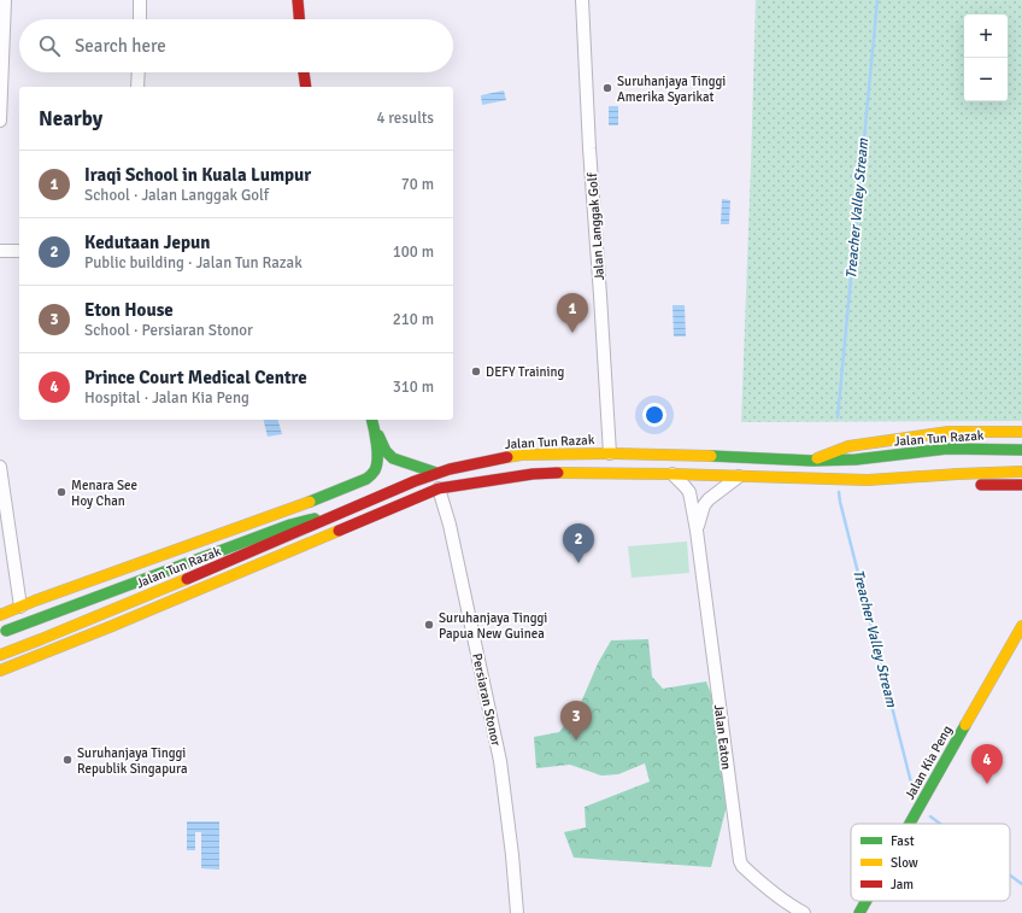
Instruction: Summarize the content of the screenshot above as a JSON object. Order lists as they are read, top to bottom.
{
  "streets": {
    "main road": ["Jalan Tun Razak", "Jalan Kia Peng"],
    "street": ["Jalan Langgak Golf", "Persiaran Stonor", "Jalan Eaton"]
  },
  "crossings": [
    ["Jalan Langgak Golf", "Jalan Tun Razak"]
  ],
  "water": ["Treacher Valley Stream"],
  "places": [
    "Suruhanjaya Tinggi Amerika Syarikat",
    "DEFY Training",
    "Menara See Hoy Chan",
    "Suruhanjaya Tinggi Papua New Guinea",
    "Suruhanjaya Tinggi Republik Singapura"
  ],
  "legend": ["Fast", "Slow", "Jam"],
  "page": {
    "map_buttons": ["+", "−"],
    "search": "Search here",
    "heading": ["Nearby", "4 results"],
    "list": [
      {
        "mark": "1",
        "name": "Iraqi School in Kuala Lumpur",
        "note": "School · Jalan Langgak Golf",
        "value": "70 m"
      },
      {
        "mark": "2",
        "name": "Kedutaan Jepun",
        "note": "Public building · Jalan Tun Razak",
        "value": "100 m"
      },
      {
        "mark": "3",
        "name": "Eton House",
        "note": "School · Persiaran Stonor",
        "value": "210 m"
      },
      {
        "mark": "4",
        "name": "Prince Court Medical Centre",
        "note": "Hospital · Jalan Kia Peng",
        "value": "310 m"
      }
    ],
    "pins": [
      "1",
      "2",
      "3",
      "4"
    ]
  }
}
